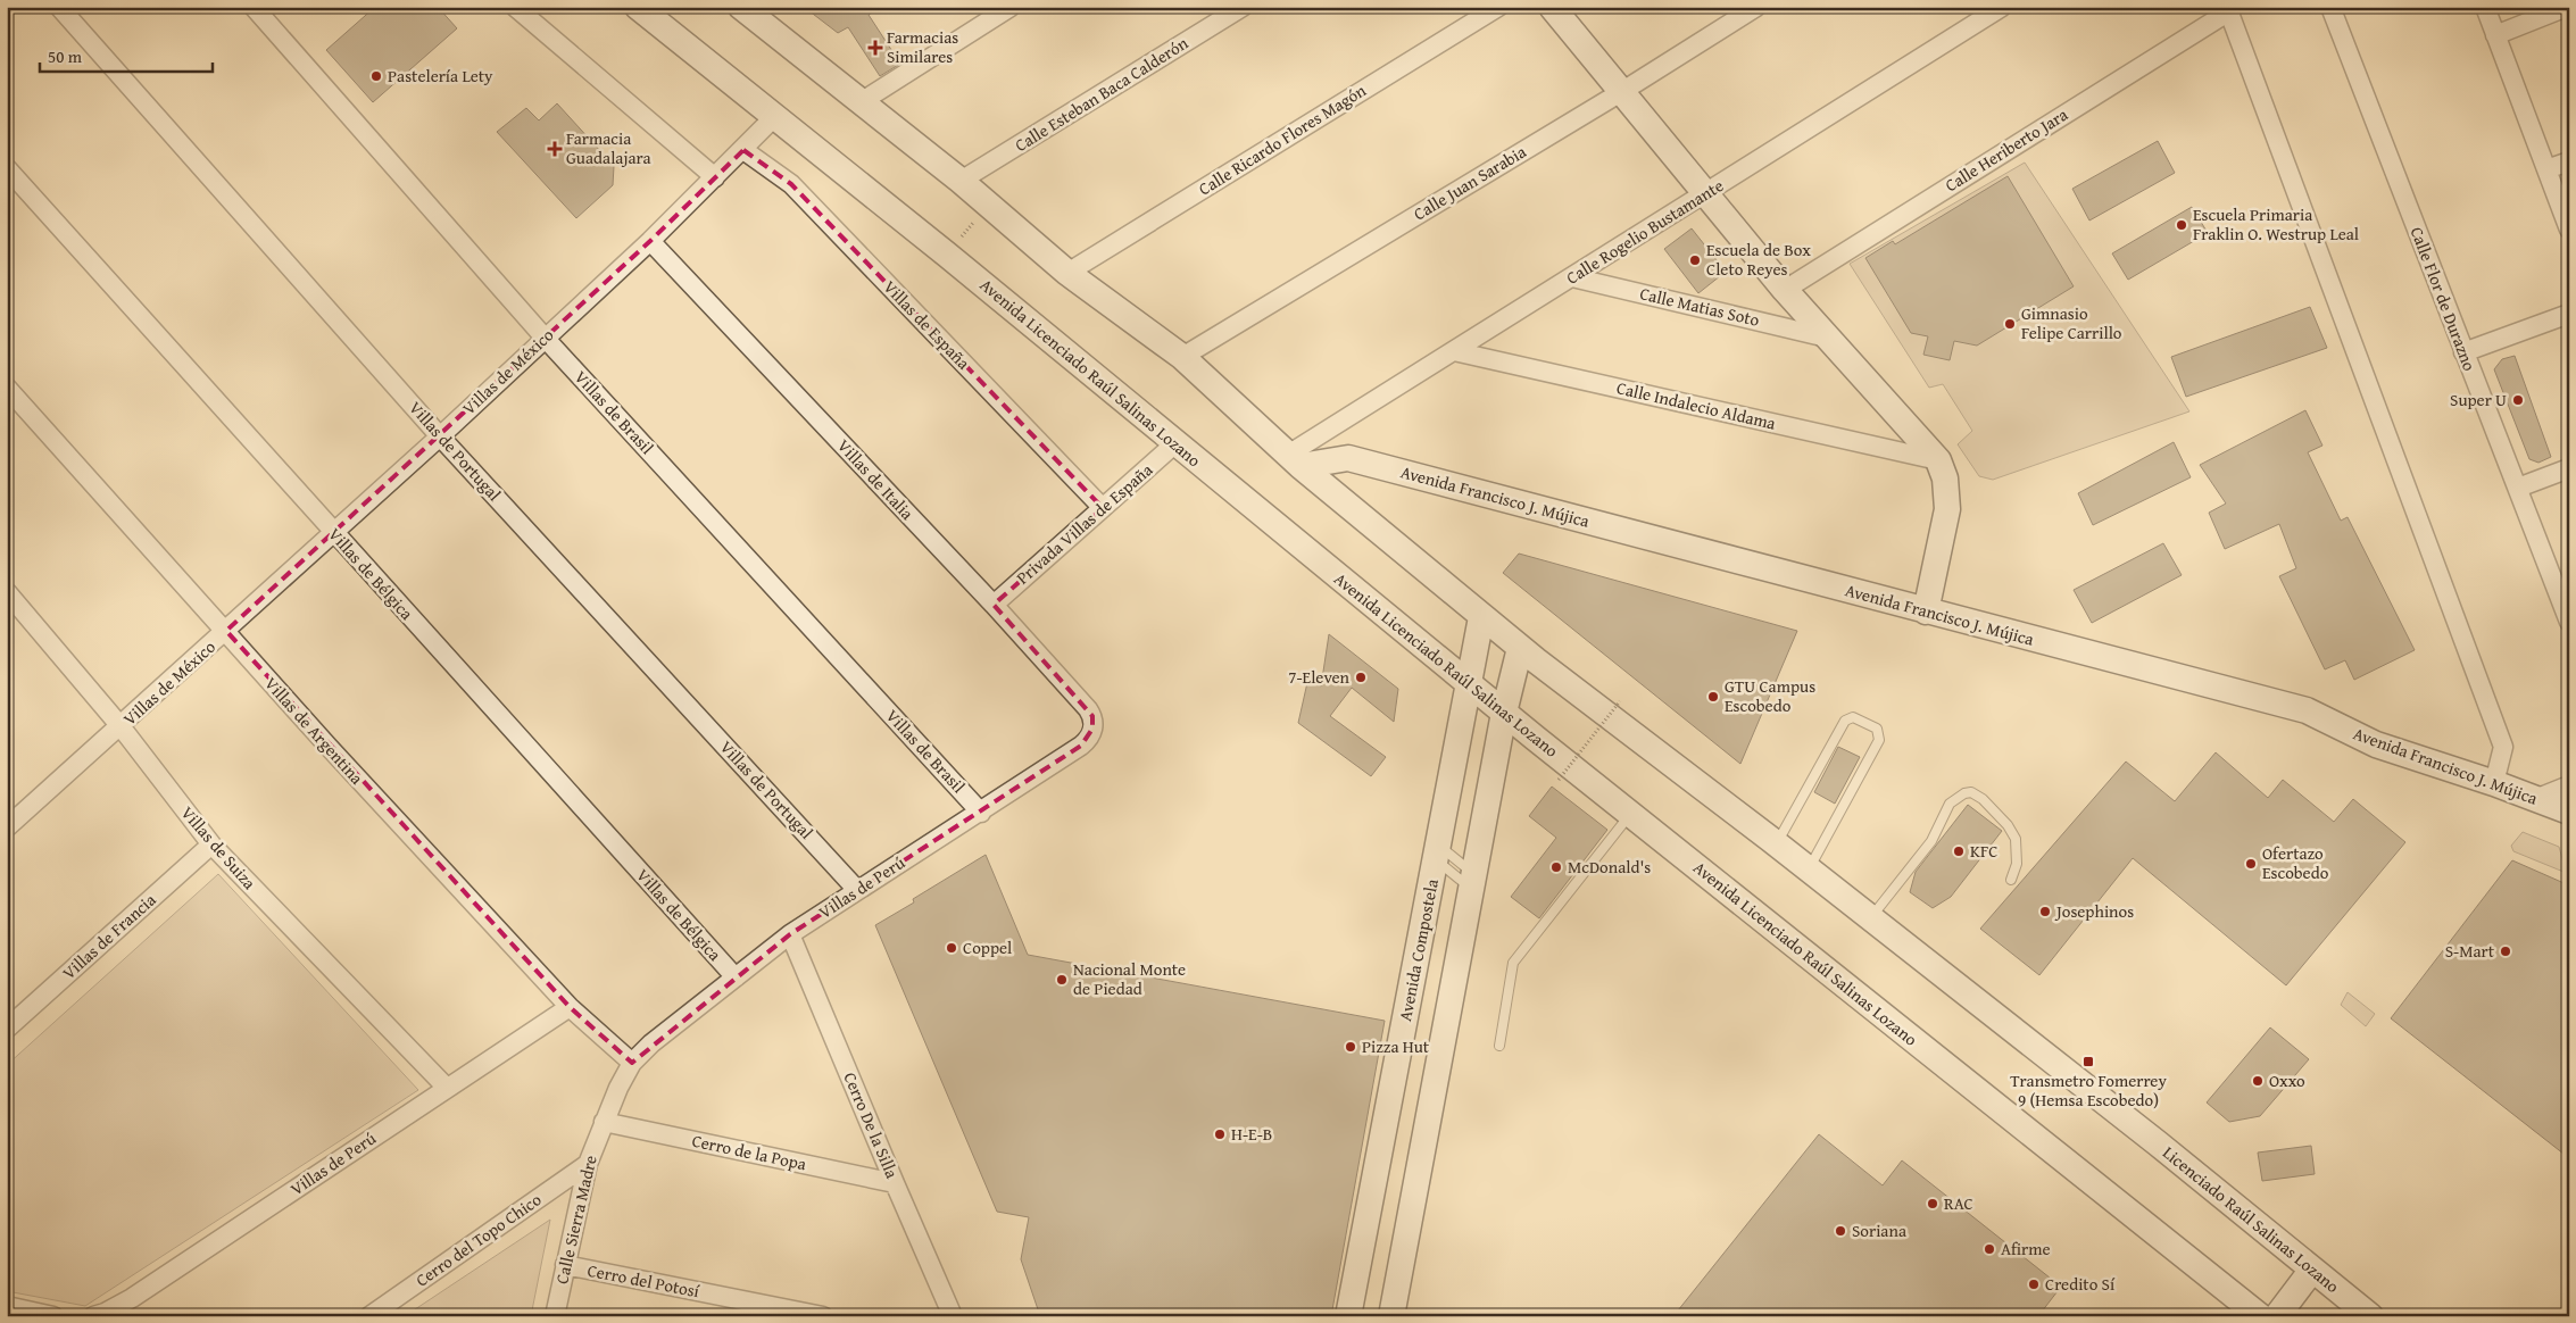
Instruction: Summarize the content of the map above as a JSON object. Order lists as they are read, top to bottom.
{
  "streets": {
    "main road": [
      "Avenida Licenciado Raúl Salinas Lozano",
      "Avenida Francisco J. Mújica",
      "Avenida Compostela",
      "Licenciado Raúl Salinas Lozano"
    ],
    "street": [
      "Calle Esteban Baca Calderón",
      "Calle Ricardo Flores Magón",
      "Calle Heriberto Jara",
      "Calle Juan Sarabia",
      "Calle Rogelio Bustamante",
      "Calle Flor de Durazno",
      "Calle Matias Soto",
      "Villas de España",
      "Villas de México",
      "Calle Indalecio Aldama",
      "Villas de Brasil",
      "Villas de Portugal",
      "Villas de Italia",
      "Privada Villas de España",
      "Villas de Bélgica",
      "Villas de Argentina",
      "Villas de Suiza",
      "Villas de Perú",
      "Villas de Francia",
      "Cerro De la Silla",
      "Cerro de la Popa",
      "Calle Sierra Madre",
      "Cerro del Topo Chico",
      "Cerro del Potosí"
    ]
  },
  "crossings": [
    ["Calle Rogelio Bustamante", "Calle Matias Soto"],
    ["Calle Rogelio Bustamante", "Calle Indalecio Aldama"],
    ["Calle Rogelio Bustamante", "Avenida Francisco J. Mújica"],
    ["Villas de España", "Villas de México"],
    ["Villas de España", "Privada Villas de España"],
    ["Villas de México", "Avenida Licenciado Raúl Salinas Lozano"],
    ["Villas de México", "Villas de Brasil"],
    ["Villas de México", "Villas de Portugal"],
    ["Villas de México", "Villas de Italia"],
    ["Villas de México", "Villas de Bélgica"],
    ["Villas de México", "Villas de Argentina"],
    ["Villas de México", "Villas de Suiza"],
    ["Avenida Licenciado Raúl Salinas Lozano", "Privada Villas de España"],
    ["Avenida Licenciado Raúl Salinas Lozano", "Avenida Compostela"],
    ["Villas de Brasil", "Villas de Perú"],
    ["Villas de Portugal", "Villas de Perú"],
    ["Villas de Italia", "Privada Villas de España"],
    ["Villas de Italia", "Villas de Perú"],
    ["Villas de Bélgica", "Villas de Perú"],
    ["Villas de Argentina", "Villas de Perú"],
    ["Villas de Argentina", "Calle Sierra Madre"],
    ["Villas de Suiza", "Villas de Perú"],
    ["Villas de Suiza", "Villas de Francia"],
    ["Villas de Perú", "Cerro De la Silla"],
    ["Villas de Perú", "Calle Sierra Madre"],
    ["Cerro De la Silla", "Cerro de la Popa"],
    ["Cerro de la Popa", "Calle Sierra Madre"],
    ["Calle Sierra Madre", "Cerro del Topo Chico"],
    ["Calle Sierra Madre", "Cerro del Potosí"]
  ],
  "places": {
    "health": ["Farmacias Similares", "Farmacia Guadalajara"],
    "other": [
      "Pastelería Lety",
      "Escuela Primaria Fraklin O. Westrup Leal",
      "Escuela de Box Cleto Reyes",
      "Gimnasio Felipe Carrillo",
      "Super U",
      "7-Eleven",
      "GTU Campus Escobedo",
      "KFC",
      "Ofertazo Escobedo",
      "McDonald's",
      "Josephinos",
      "Coppel",
      "S-Mart",
      "Nacional Monte de Piedad",
      "Pizza Hut",
      "Oxxo",
      "H-E-B",
      "RAC",
      "Soriana",
      "Afirme",
      "Credito Sí"
    ],
    "transit": ["Transmetro Fomerrey 9 (Hemsa Escobedo)"]
  },
  "scale_bar": "50 m"
}
